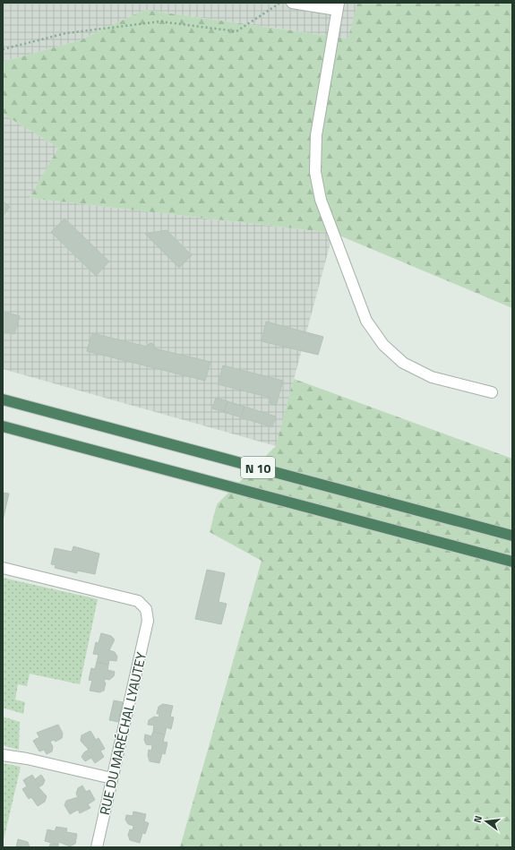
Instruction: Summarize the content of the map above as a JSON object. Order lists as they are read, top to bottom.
{
  "streets": {
    "highway": ["N 10"],
    "street": ["RUE DU MARÉCHAL LYAUTEY"]
  },
  "north": "left"
}
